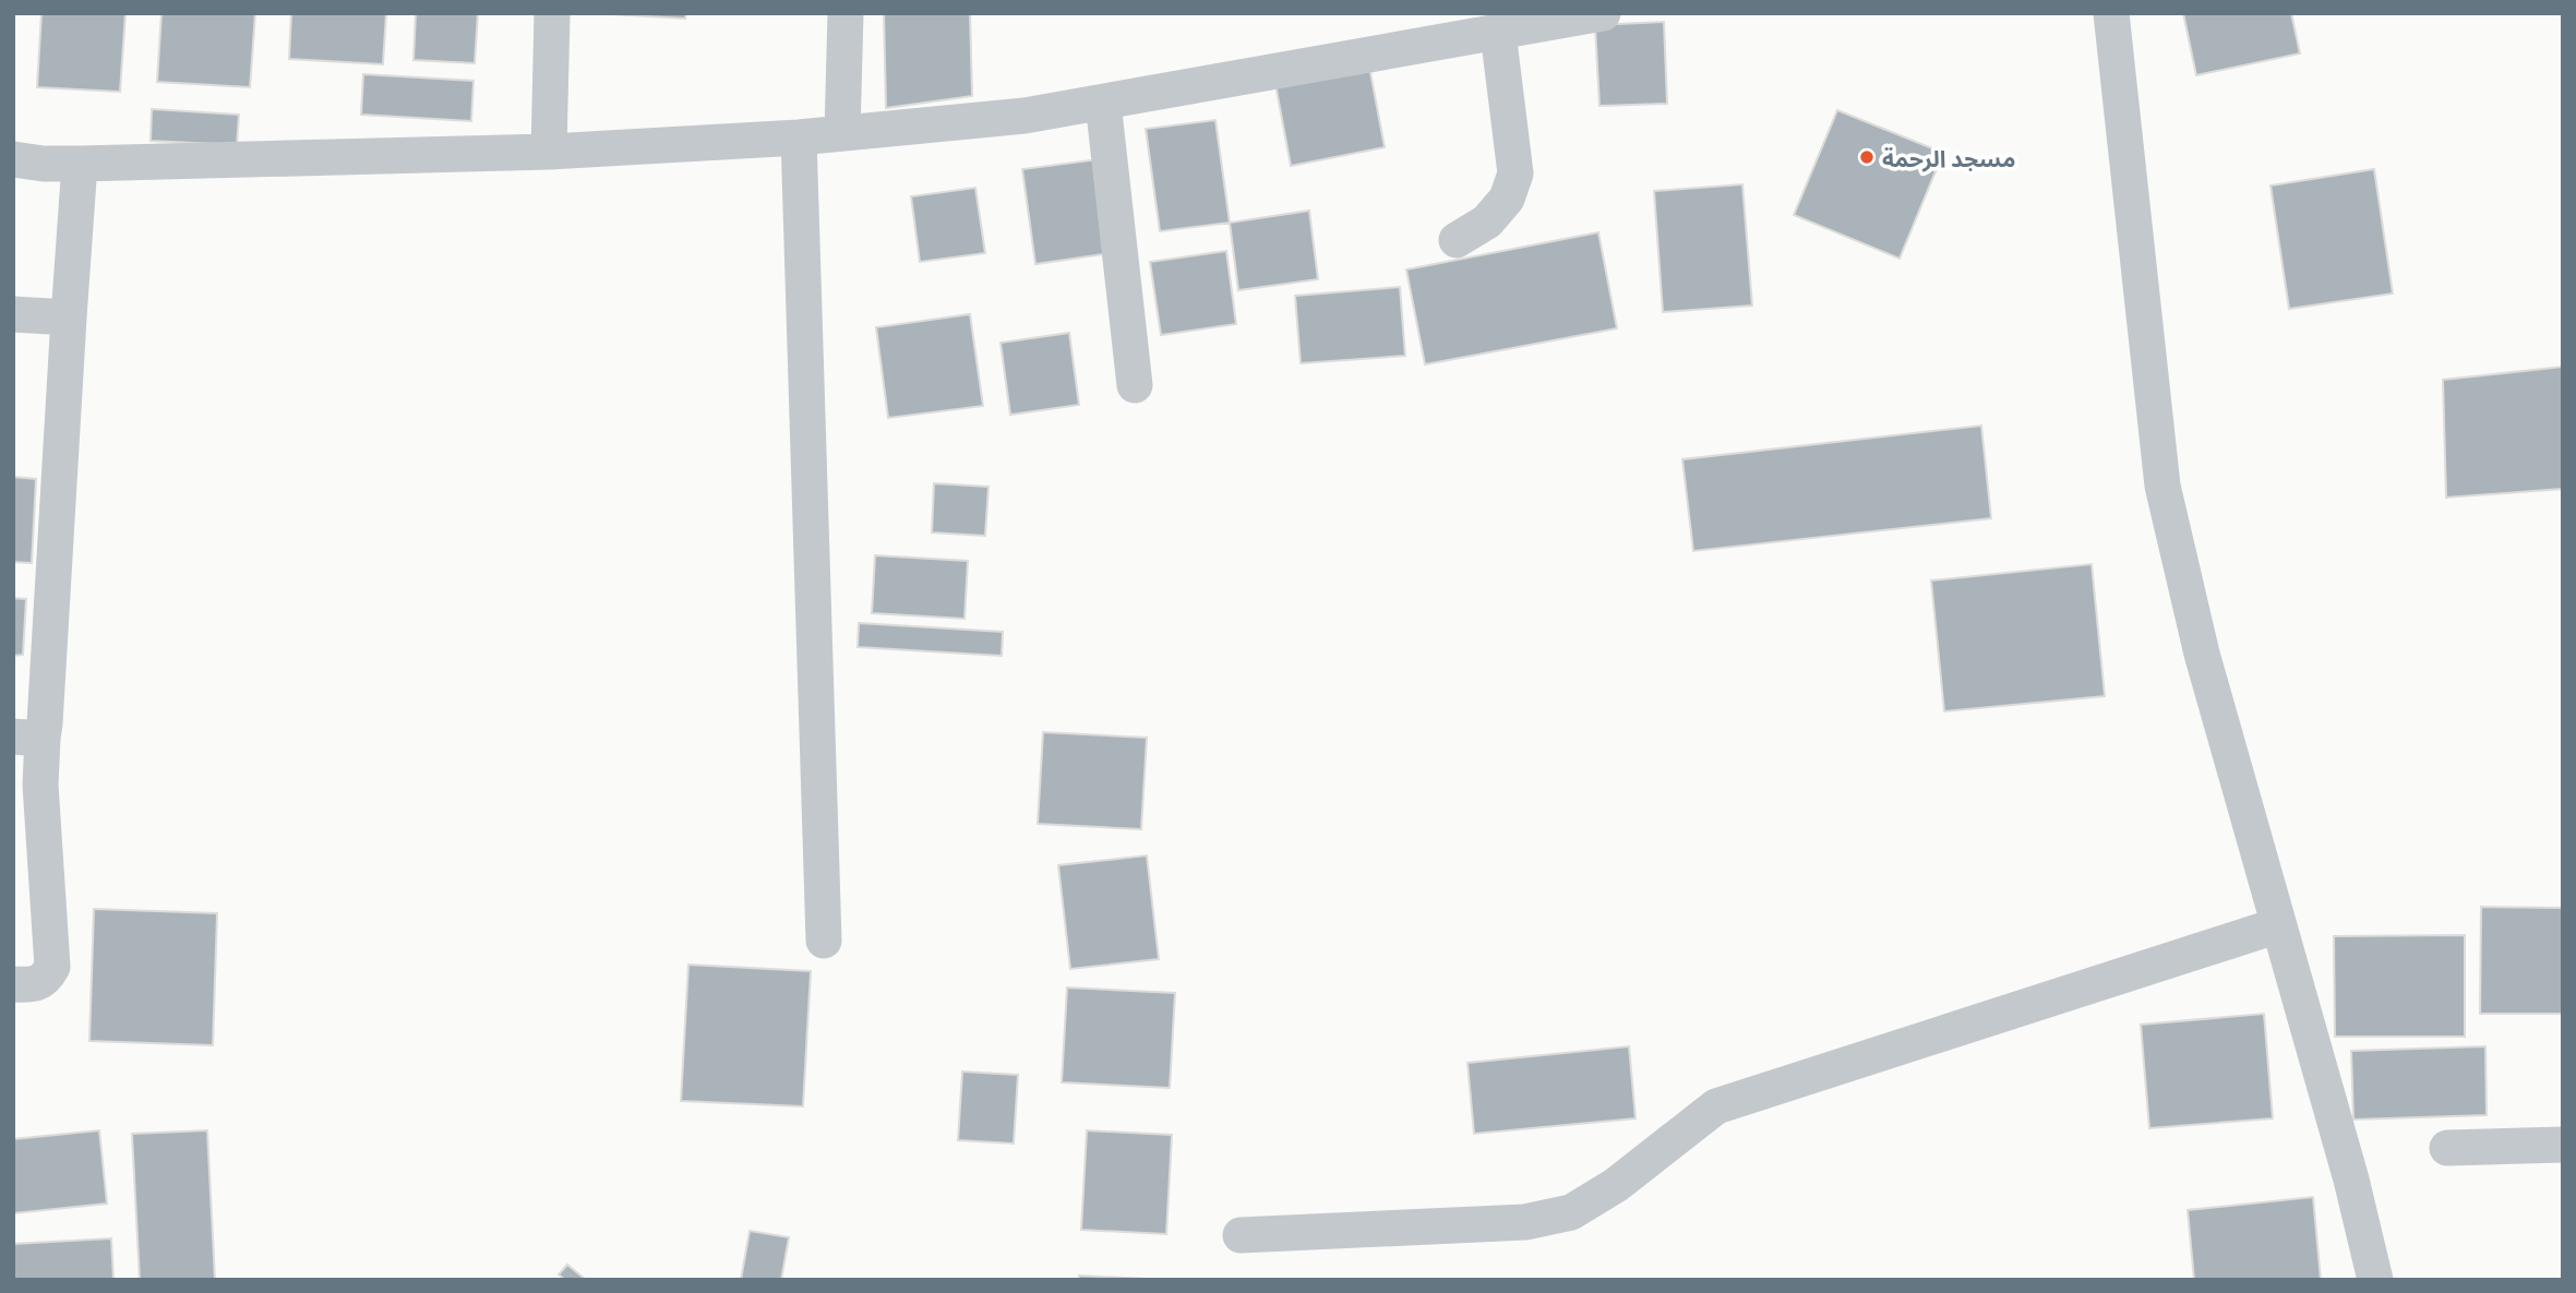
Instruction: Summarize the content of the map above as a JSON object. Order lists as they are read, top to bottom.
{
  "places": ["مسجد الرحمة"]
}
